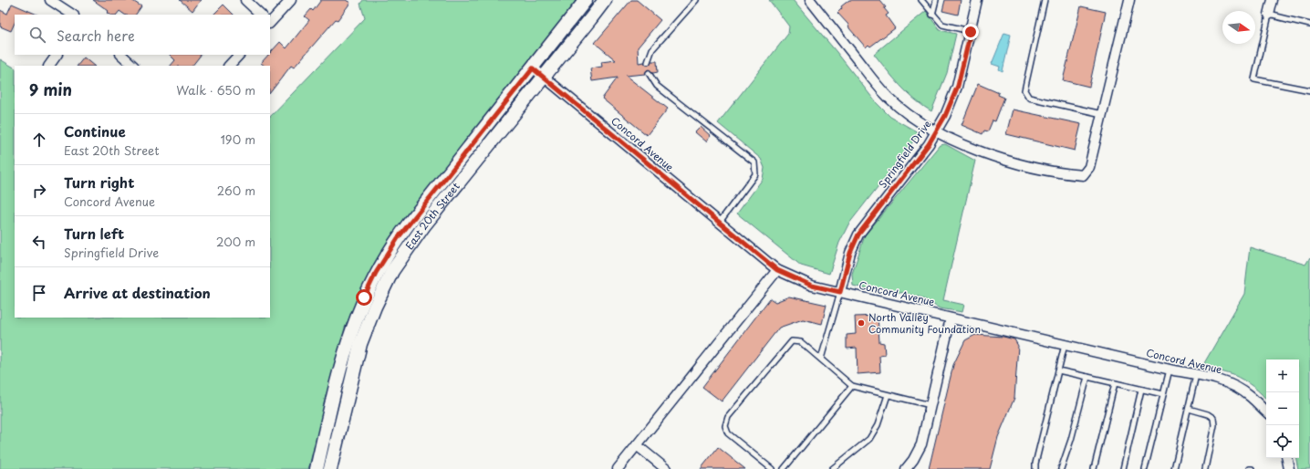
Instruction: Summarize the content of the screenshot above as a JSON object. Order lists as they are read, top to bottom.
{
  "streets": {
    "street": ["Concord Avenue", "Springfield Drive", "East 20th Street"]
  },
  "crossings": [
    ["Concord Avenue", "Springfield Drive"],
    ["Concord Avenue", "East 20th Street"]
  ],
  "places": ["North Valley Community Foundation"],
  "north": "right",
  "page": {
    "search": "Search here",
    "heading": ["9 min", "Walk · 650 m"],
    "list": [
      ["Continue", "East 20th Street", "190 m"],
      ["Turn right", "Concord Avenue", "260 m"],
      ["Turn left", "Springfield Drive", "200 m"],
      "Arrive at destination"
    ],
    "map_buttons": ["+", "−"]
  }
}
